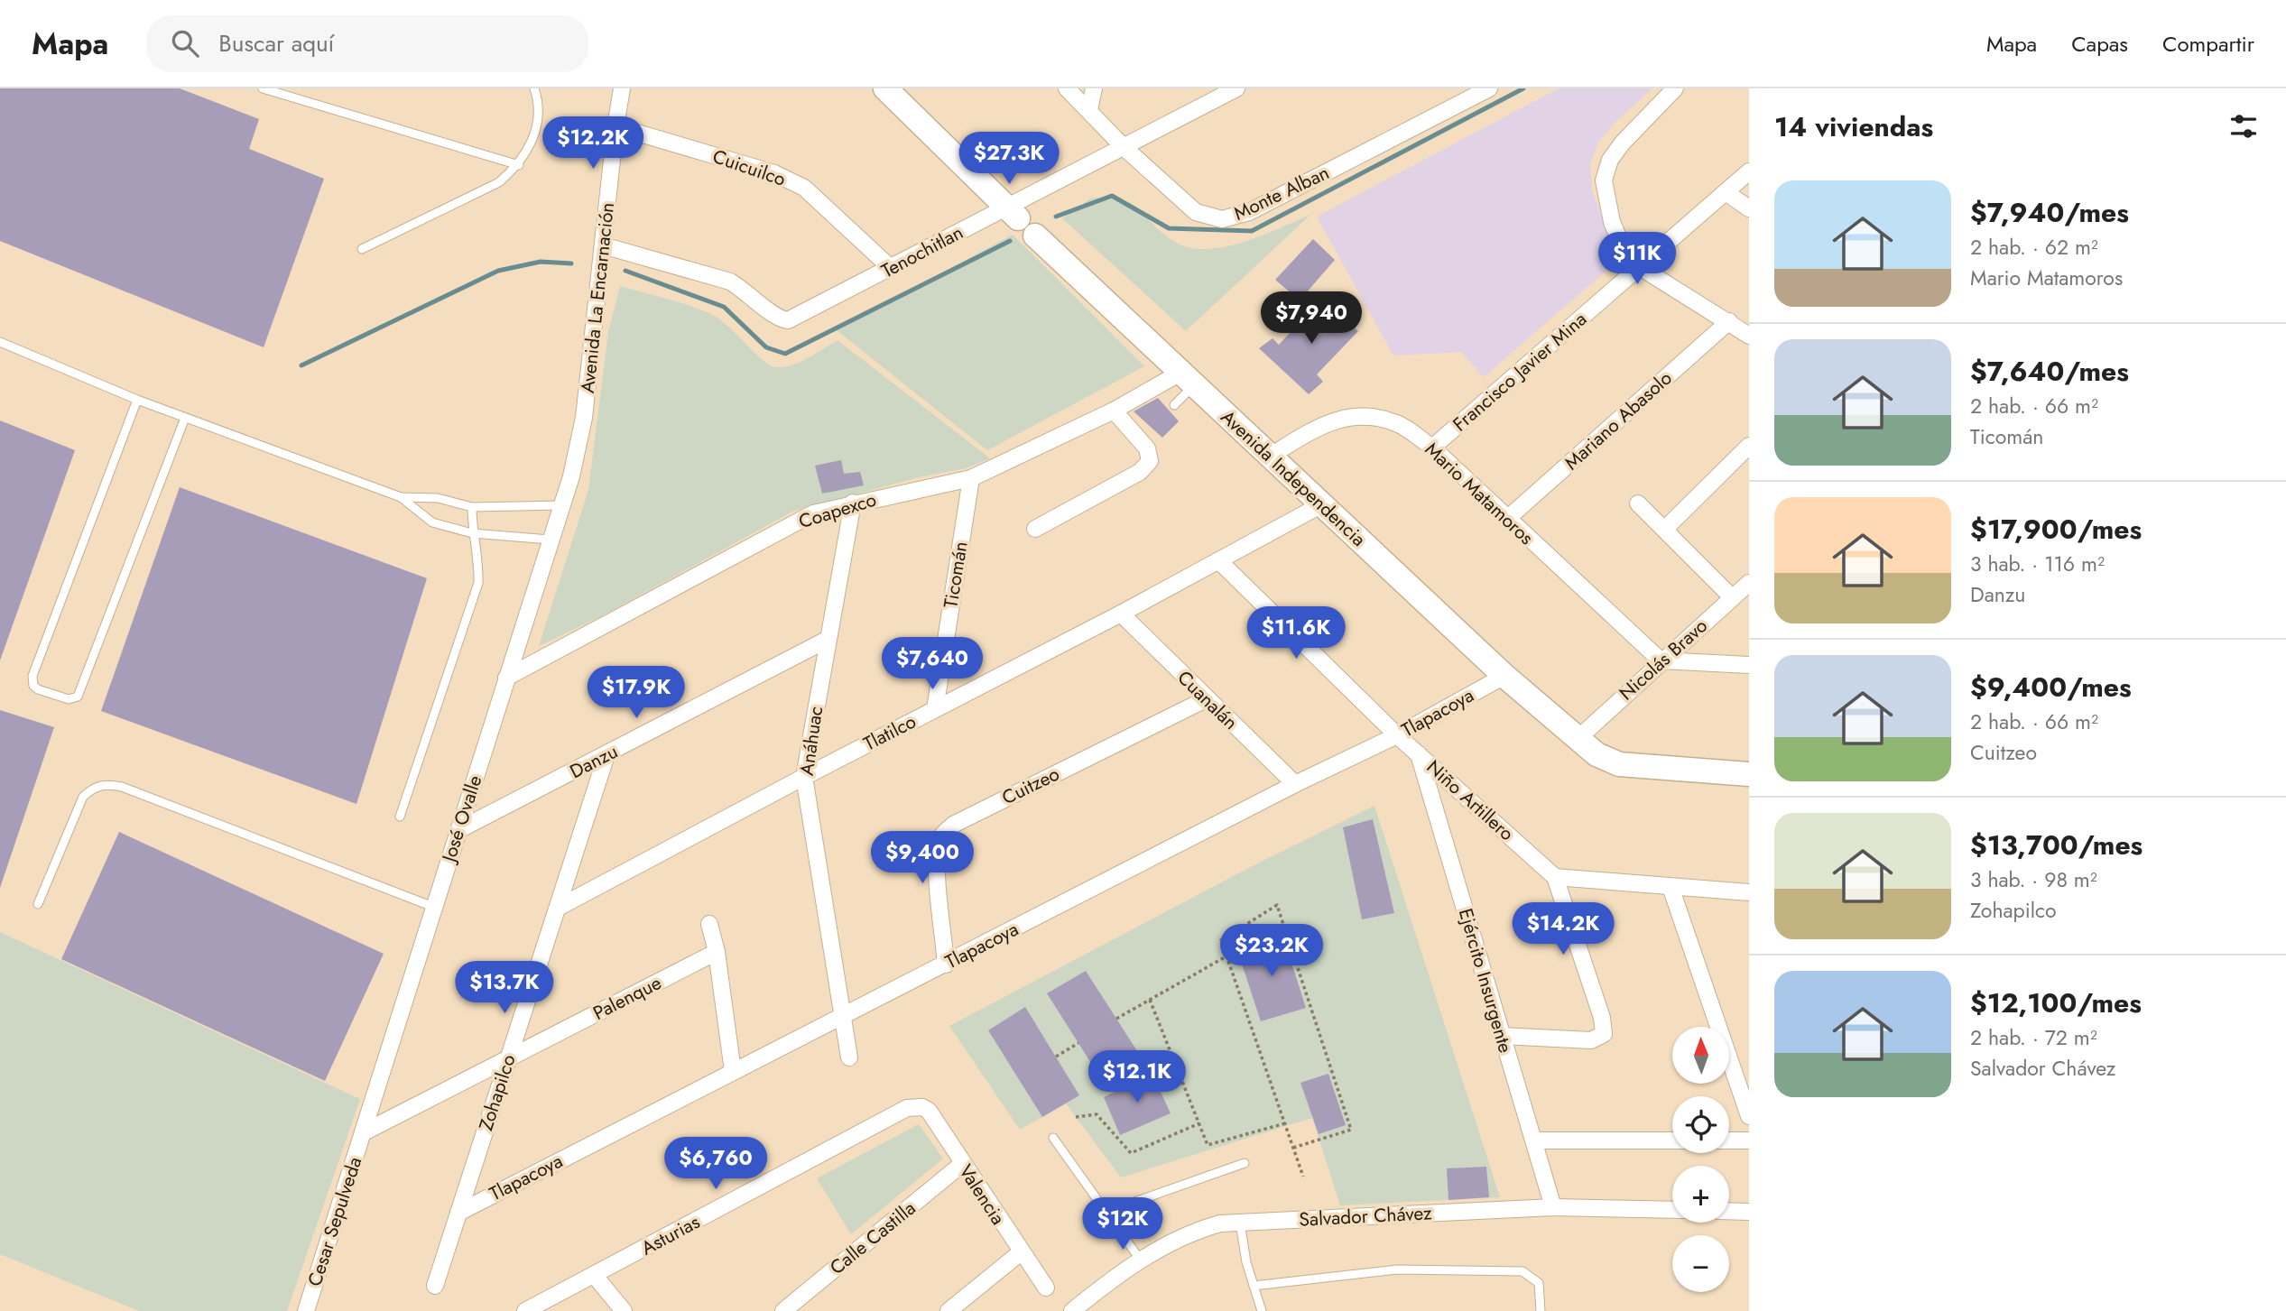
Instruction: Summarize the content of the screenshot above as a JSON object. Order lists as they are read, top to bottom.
{
  "streets": {
    "street": [
      "Cuicuilco",
      "Monte Alban",
      "Tenochitlan",
      "Avenida La Encarnación",
      "Francisco Javier Mina",
      "Mariano Abasolo",
      "Avenida Independencia",
      "Mario Matamoros",
      "Coapexco",
      "Ticomán",
      "Nicolás Bravo",
      "Cuanalán",
      "Tlapacoya",
      "Tlatilco",
      "Anáhuac",
      "Danzu",
      "Cuitzeo",
      "Niño Artillero",
      "José Ovalle",
      "Ejército Insurgente",
      "Palenque",
      "Zohapilco",
      "Valencia",
      "Salvador Chávez",
      "Cesar Sepulveda",
      "Asturias",
      "Calle Castilla"
    ]
  },
  "crossings": [
    ["Cuicuilco", "Tenochitlan"],
    ["Cuicuilco", "Avenida La Encarnación"],
    ["Monte Alban", "Tenochitlan"],
    ["Tenochitlan", "Avenida La Encarnación"],
    ["Tenochitlan", "Avenida Independencia"],
    ["Avenida La Encarnación", "José Ovalle"],
    ["Francisco Javier Mina", "Mario Matamoros"],
    ["Mariano Abasolo", "Mario Matamoros"],
    ["Avenida Independencia", "Mario Matamoros"],
    ["Avenida Independencia", "Coapexco"],
    ["Avenida Independencia", "Nicolás Bravo"],
    ["Avenida Independencia", "Tlapacoya"],
    ["Avenida Independencia", "Tlatilco"],
    ["Mario Matamoros", "Nicolás Bravo"],
    ["Coapexco", "Ticomán"],
    ["Coapexco", "Anáhuac"],
    ["Coapexco", "José Ovalle"],
    ["Ticomán", "Tlatilco"],
    ["Cuanalán", "Tlapacoya"],
    ["Cuanalán", "Tlatilco"],
    ["Cuanalán", "Cuitzeo"],
    ["Tlapacoya", "Anáhuac"],
    ["Tlapacoya", "Cuitzeo"],
    ["Tlapacoya", "Niño Artillero"],
    ["Tlapacoya", "Zohapilco"],
    ["Tlatilco", "Anáhuac"],
    ["Tlatilco", "Niño Artillero"],
    ["Tlatilco", "Zohapilco"],
    ["Anáhuac", "Danzu"],
    ["Danzu", "José Ovalle"],
    ["Danzu", "Zohapilco"],
    ["Niño Artillero", "Ejército Insurgente"],
    ["José Ovalle", "Palenque"],
    ["José Ovalle", "Cesar Sepulveda"],
    ["Ejército Insurgente", "Salvador Chávez"],
    ["Palenque", "Zohapilco"],
    ["Palenque", "Cesar Sepulveda"],
    ["Valencia", "Asturias"],
    ["Valencia", "Calle Castilla"]
  ],
  "north": "top",
  "page": {
    "header": "Mapa",
    "search": "Buscar aquí",
    "nav": ["Mapa", "Capas", "Compartir"],
    "heading": "14 viviendas",
    "price": [
      "$12.2K",
      "$27.3K",
      "$11K",
      "$7,940",
      "$11.6K",
      "$7,640",
      "$17.9K",
      "$9,400",
      "$14.2K",
      "$23.2K",
      "$13.7K",
      "$12.1K",
      "$6,760",
      "$12K"
    ],
    "list": [
      {
        "name": "$7,940/mes",
        "note": "2 hab. · 62 m² · Mario Matamoros"
      },
      {
        "name": "$7,640/mes",
        "note": "2 hab. · 66 m² · Ticomán"
      },
      {
        "name": "$17,900/mes",
        "note": "3 hab. · 116 m² · Danzu"
      },
      {
        "name": "$9,400/mes",
        "note": "2 hab. · 66 m² · Cuitzeo"
      },
      {
        "name": "$13,700/mes",
        "note": "3 hab. · 98 m² · Zohapilco"
      },
      {
        "name": "$12,100/mes",
        "note": "2 hab. · 72 m² · Salvador Chávez"
      }
    ],
    "map_buttons": ["+", "−"]
  }
}
